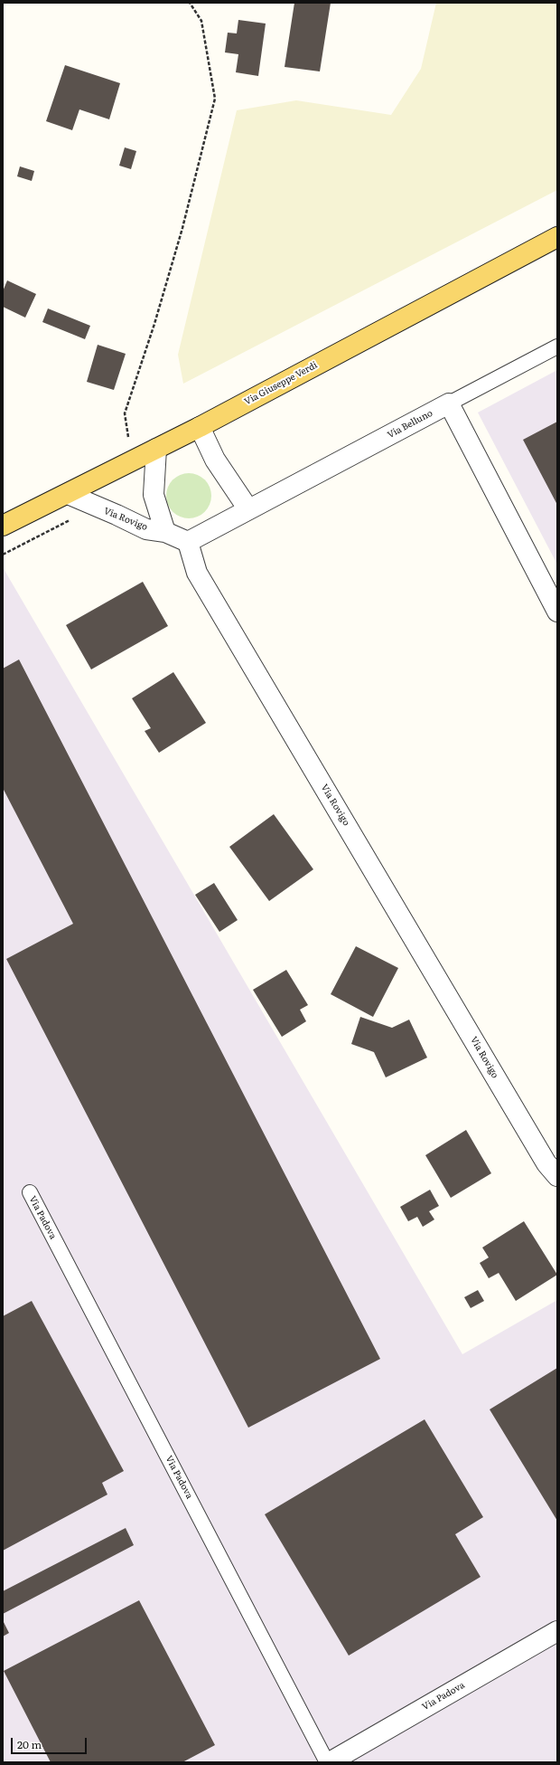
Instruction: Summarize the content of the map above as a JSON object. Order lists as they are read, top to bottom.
{
  "streets": {
    "main road": ["Via Giuseppe Verdi"],
    "street": ["Via Belluno", "Via Rovigo", "Via Padova"]
  },
  "crossings": [
    ["Via Giuseppe Verdi", "Via Rovigo"],
    ["Via Belluno", "Via Rovigo"]
  ],
  "scale_bar": "20 m"
}
